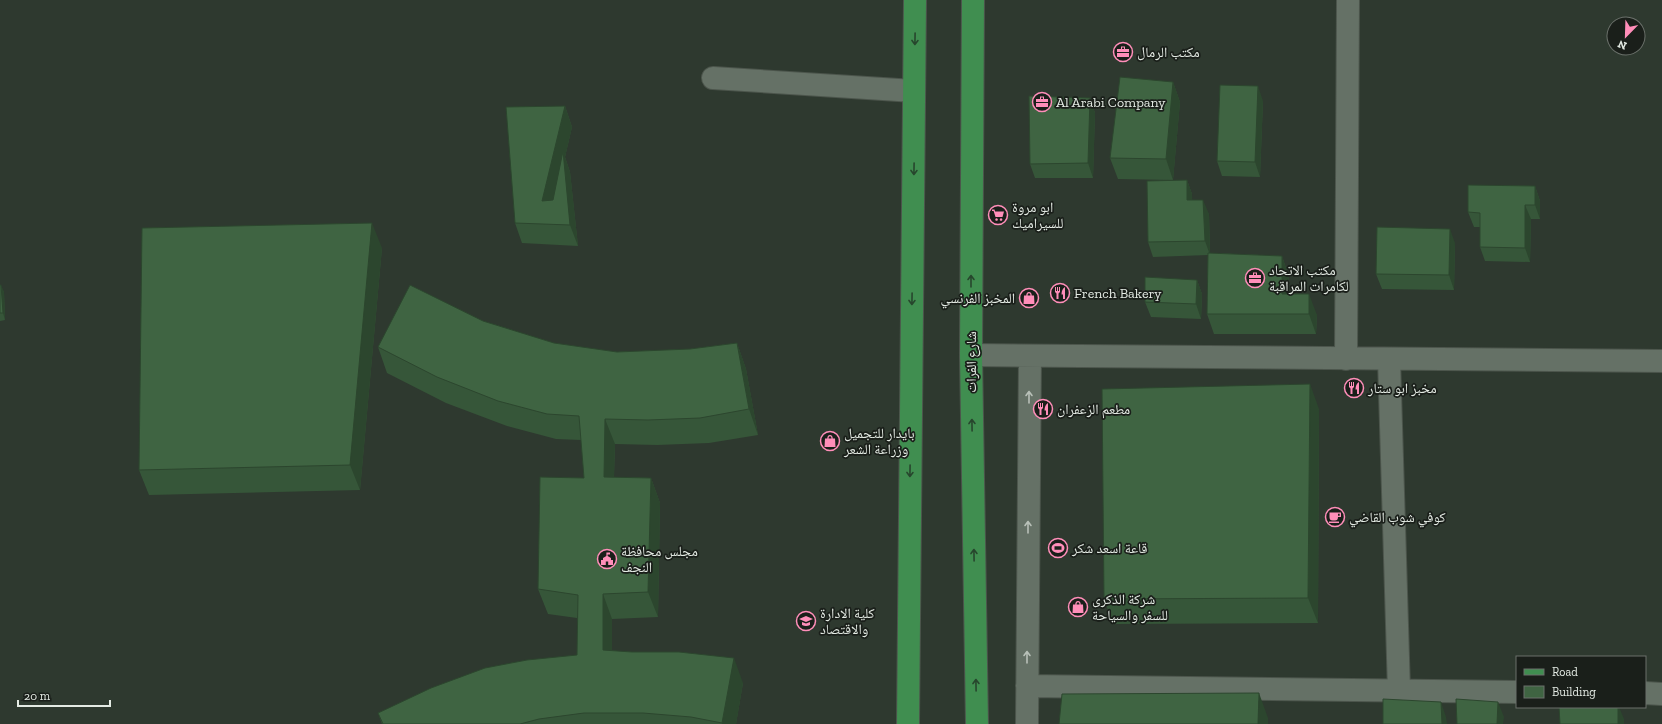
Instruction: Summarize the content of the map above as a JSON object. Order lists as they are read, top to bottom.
{
  "streets": {
    "main road": ["شارع الفرات"]
  },
  "places": {
    "office": ["مكتب الرمال", "Al Arabi Company", "مكتب الاتحاد لكامرات المراقبة"],
    "supermarket": ["ابو مروة للسيراميك"],
    "restaurant": ["French Bakery", "مخبز ابو ستار", "مطعم الزعفران"],
    "shop": ["المخبز الفرنسي", "بايدار للتجميل وزراعة الشعر", "شركة الذكرى للسفر والسياحة"],
    "cafe": ["كوفي شوب القاضي"],
    "sports": ["قاعة اسعد شكر"],
    "public building": ["مجلس محافظة النجف"],
    "school or university": ["كلية الادارة والاقتصاد"]
  },
  "legend": ["Road", "Building"],
  "scale_bar": "20 m",
  "north": "bottom left"
}
